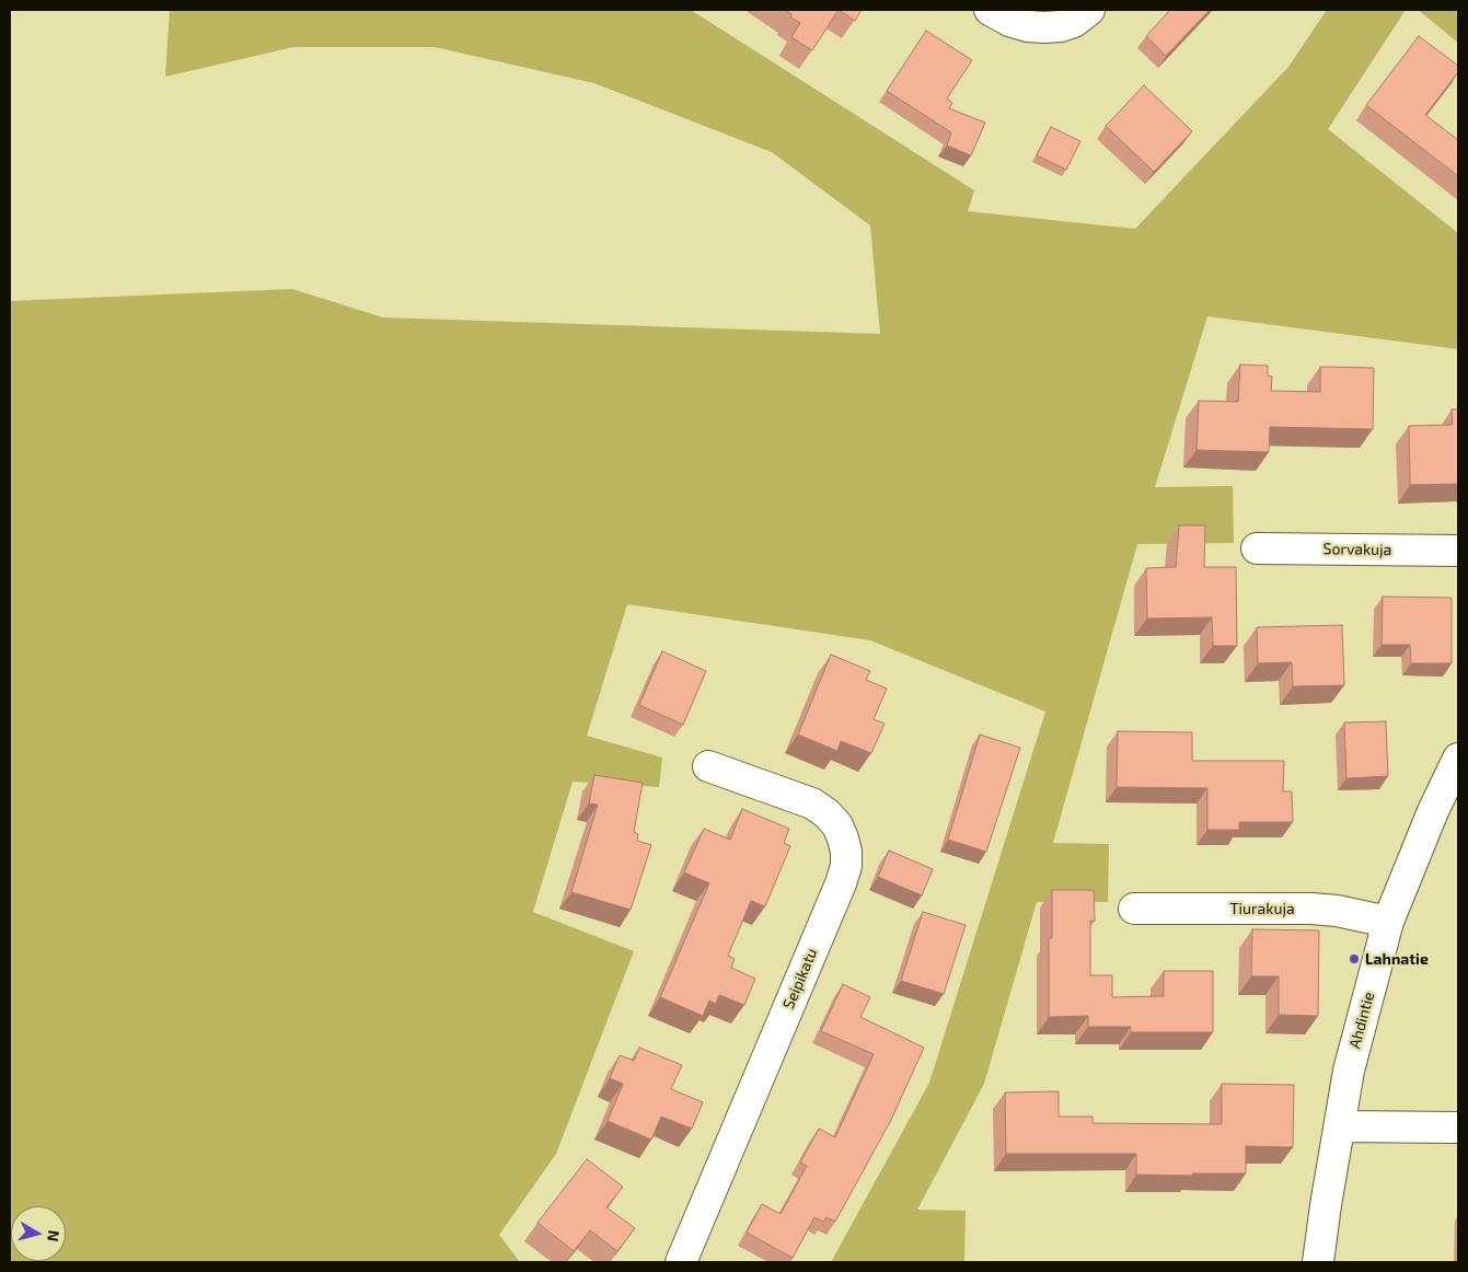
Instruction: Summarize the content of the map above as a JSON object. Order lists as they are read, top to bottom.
{
  "streets": {
    "street": [
      "Sorvakuja",
      "Tiurakuja",
      "Seipikatu",
      "Ahdintie"
    ]
  },
  "crossings": [
    ["Tiurakuja", "Ahdintie"]
  ],
  "places": ["Lahnatie"],
  "north": "right"
}
